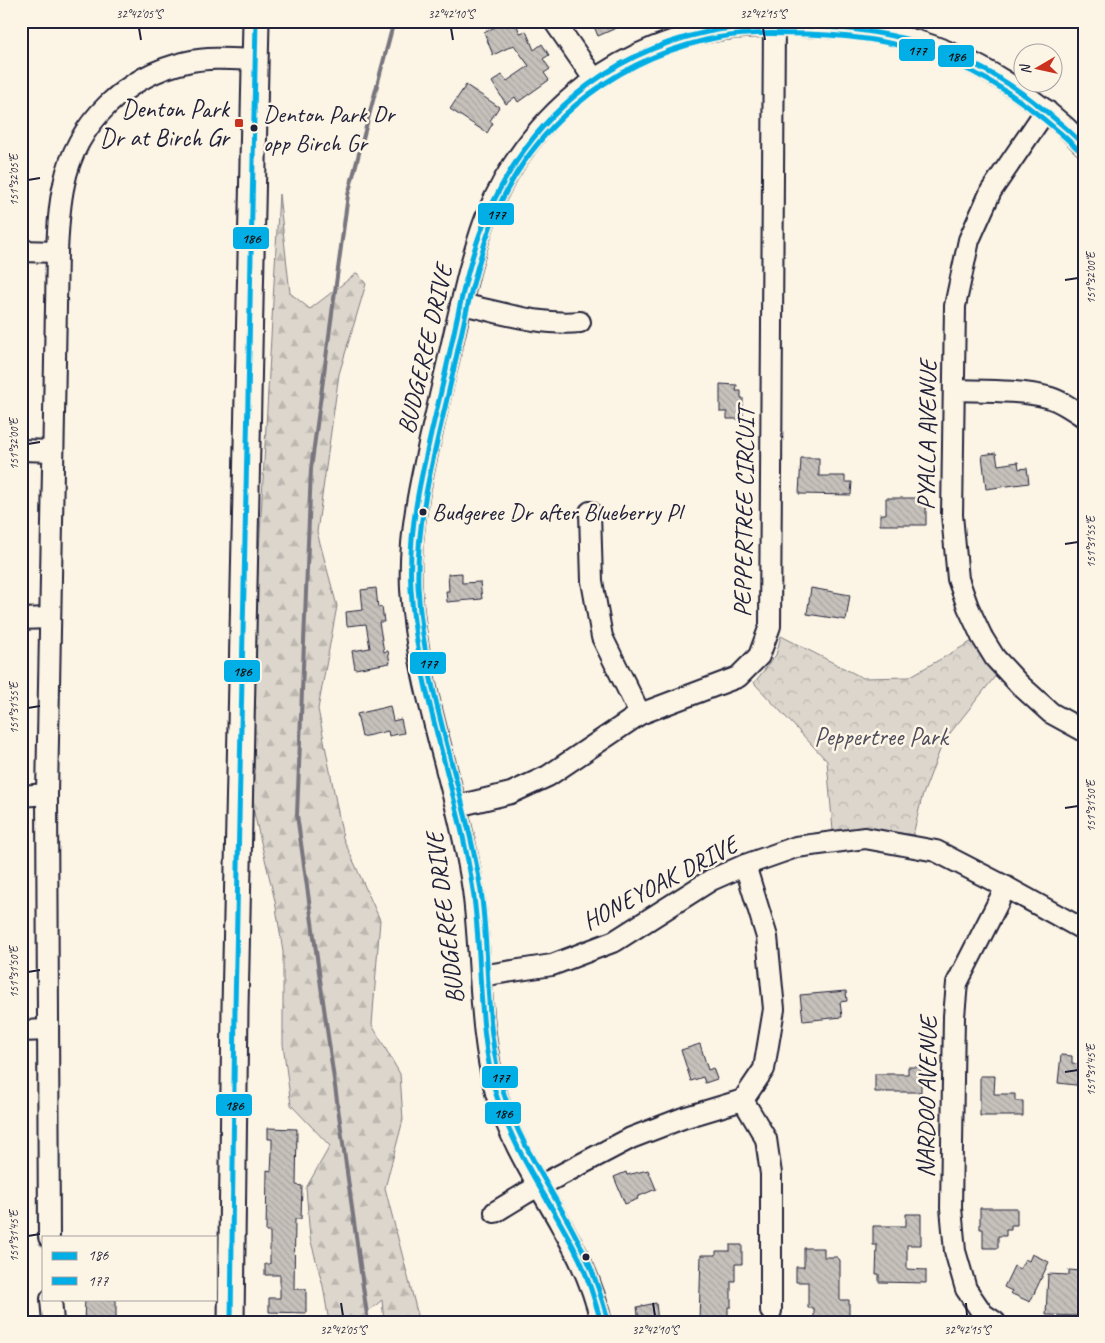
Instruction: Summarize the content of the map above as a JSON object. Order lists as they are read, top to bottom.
{
  "streets": {
    "street": [
      "BUDGEREE DRIVE",
      "PYALLA AVENUE",
      "PEPPERTREE CIRCUIT",
      "HONEYOAK DRIVE",
      "NARDOO AVENUE"
    ]
  },
  "crossings": [
    ["BUDGEREE DRIVE", "PYALLA AVENUE"],
    ["BUDGEREE DRIVE", "PEPPERTREE CIRCUIT"],
    ["BUDGEREE DRIVE", "HONEYOAK DRIVE"],
    ["HONEYOAK DRIVE", "NARDOO AVENUE"]
  ],
  "parks": ["Peppertree Park"],
  "places": {
    "transit": ["Denton Park Dr at Birch Gr"],
    "other": ["Denton Park Dr opp Birch Gr", "Budgeree Dr after Blueberry Pl"]
  },
  "lines": ["transit line 186", "transit line 177"],
  "legend": ["186", "177"],
  "north": "left",
  "coordinates": [
    "32°42'05\"S",
    "32°42'10\"S",
    "32°42'15\"S",
    "151°32'05\"E",
    "151°32'00\"E",
    "151°31'55\"E",
    "151°31'50\"E",
    "151°31'45\"E"
  ]
}
